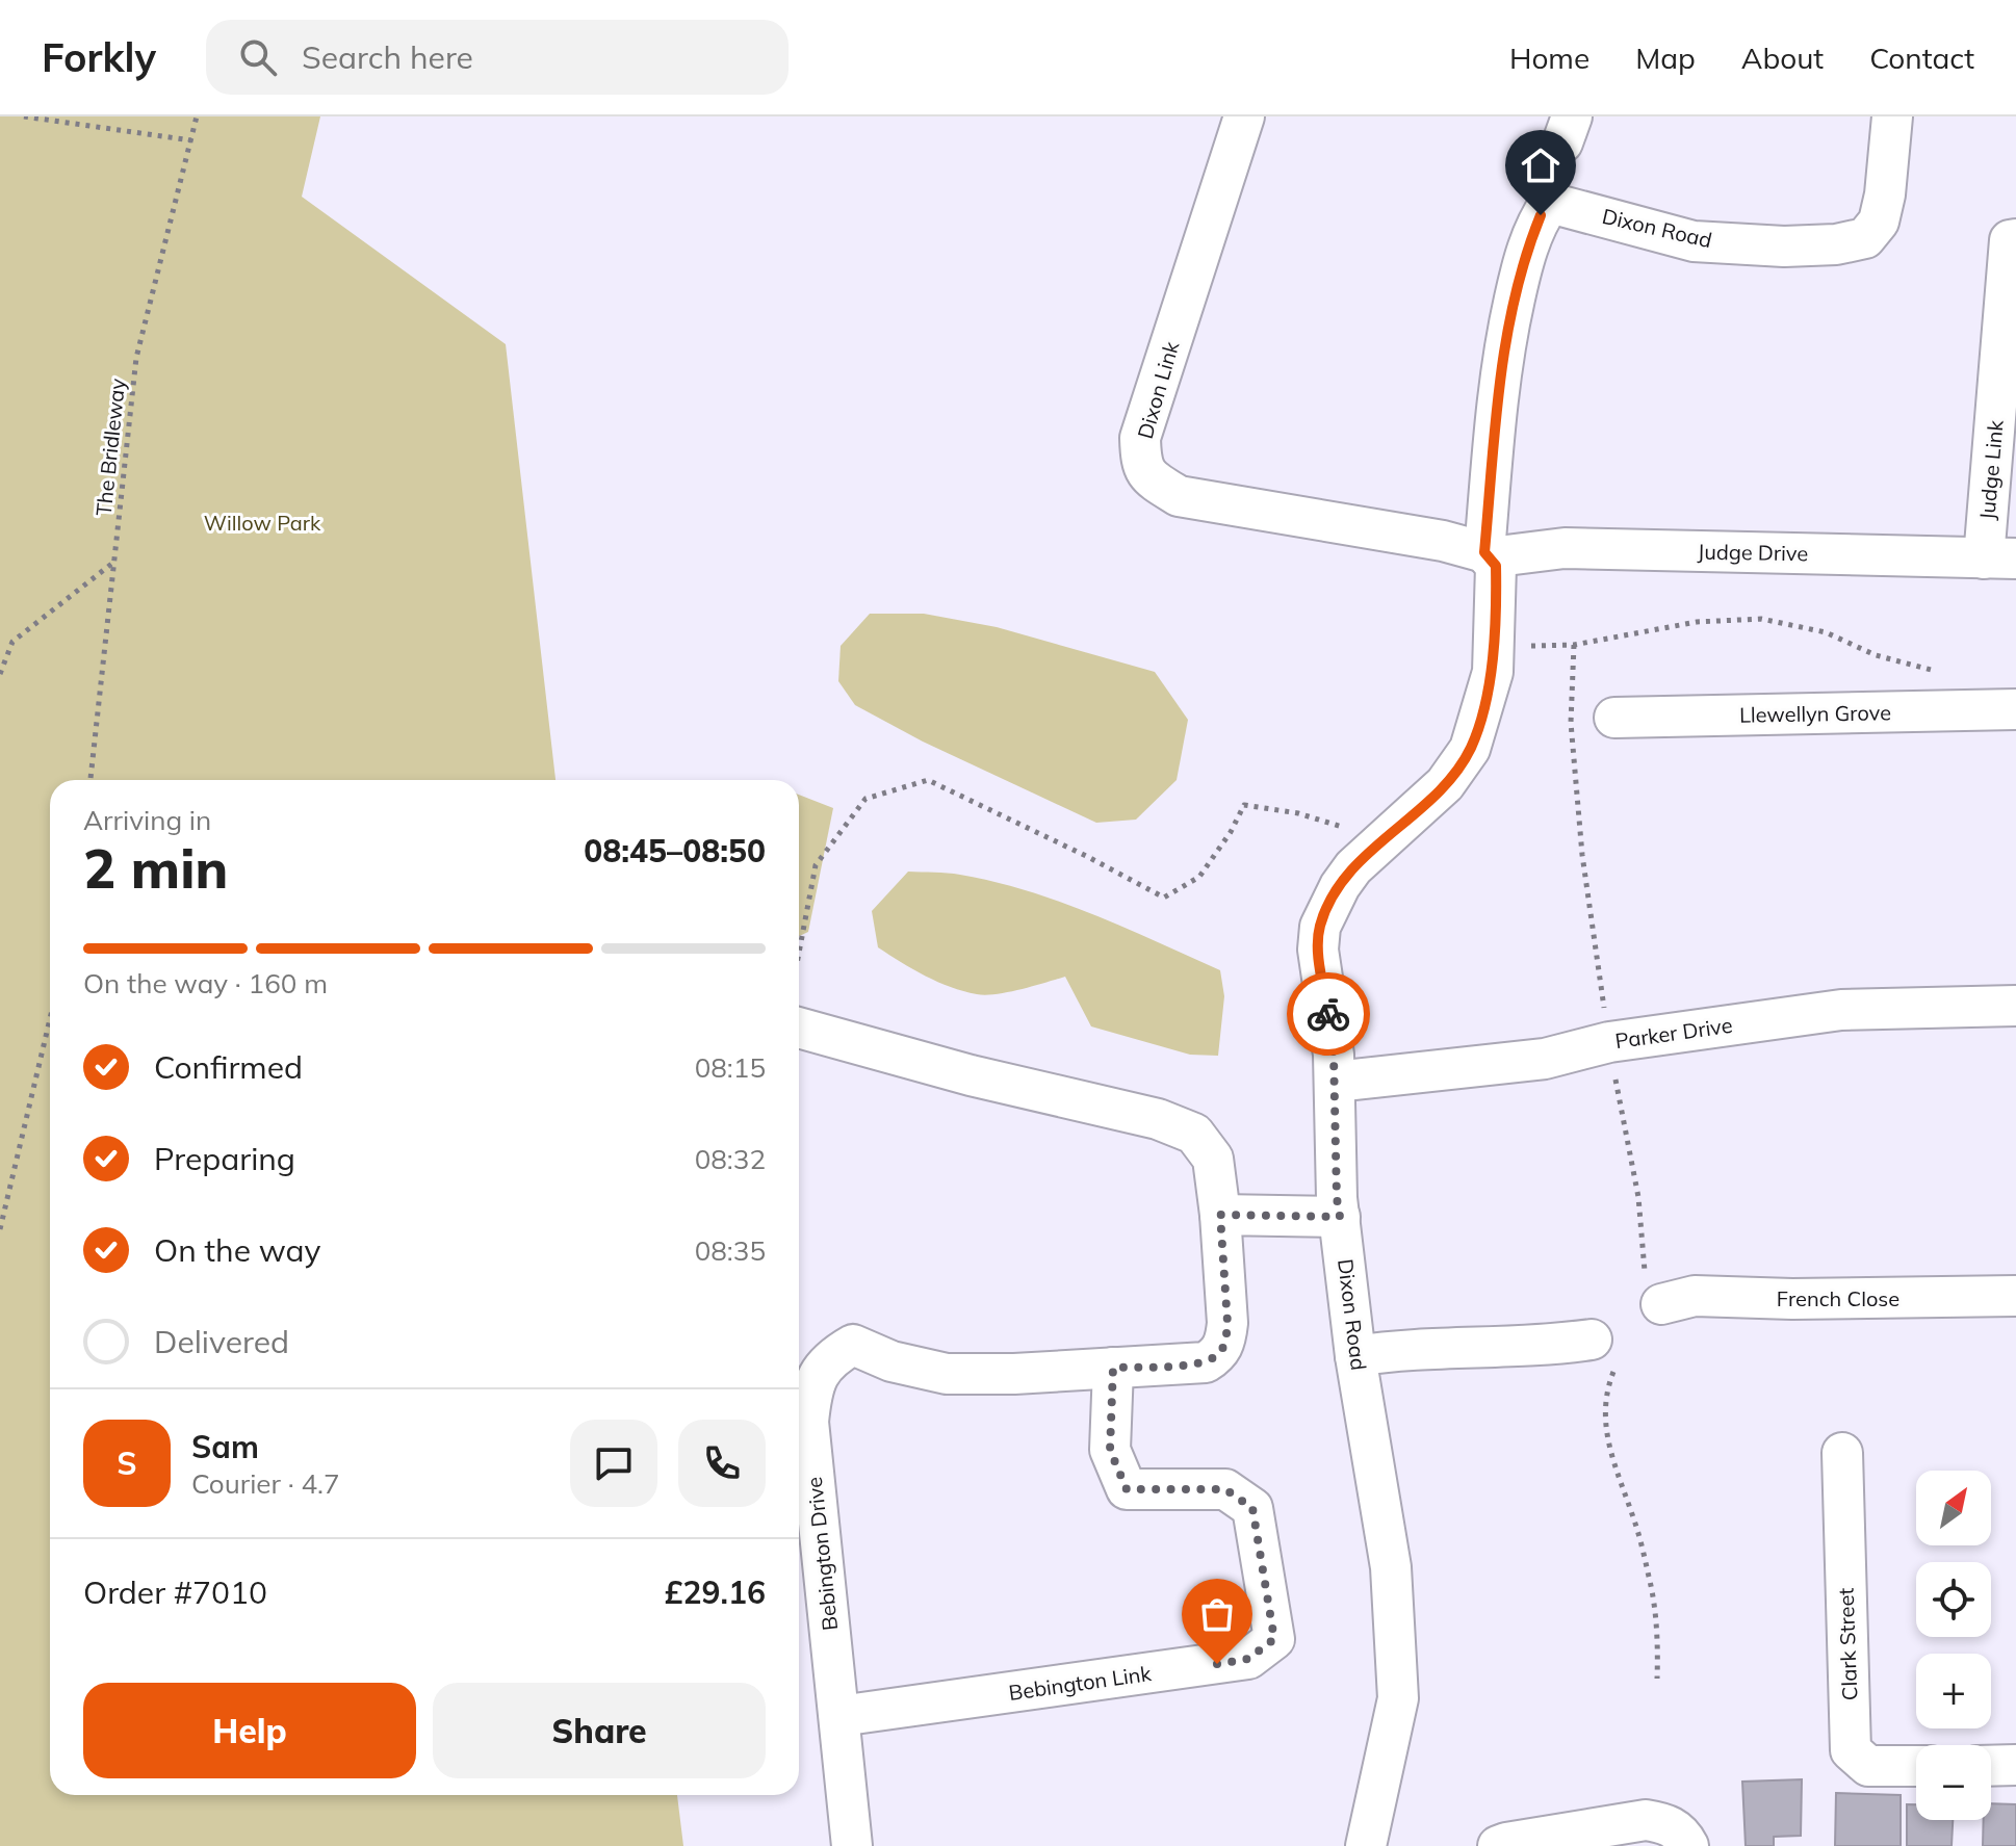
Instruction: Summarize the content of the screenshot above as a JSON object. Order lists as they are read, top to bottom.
{
  "streets": {
    "street": [
      "Dixon Road",
      "Dixon Link",
      "Judge Link",
      "Judge Drive",
      "Llewellyn Grove",
      "Parker Drive",
      "French Close",
      "Bebington Drive",
      "Clark Street",
      "Bebington Link"
    ],
    "path": ["The Bridleway"]
  },
  "crossings": [
    ["Dixon Road", "Dixon Link"],
    ["Dixon Road", "Judge Drive"],
    ["Dixon Road", "Parker Drive"],
    ["Dixon Link", "Judge Drive"],
    ["Judge Link", "Judge Drive"],
    ["Bebington Drive", "Bebington Link"]
  ],
  "parks": ["Willow Park"],
  "north": "top right",
  "page": {
    "header": "Forkly",
    "search": "Search here",
    "nav": [
      "Home",
      "Map",
      "About",
      "Contact"
    ],
    "heading": ["2 min", "Arriving in", "08:45–08:50"],
    "panel": [
      "Sam",
      "Courier · 4.7",
      "Order #7010",
      "£29.16"
    ],
    "bar": "On the way · 160 m",
    "list": [
      ["Confirmed", "08:15"],
      ["Preparing", "08:32"],
      ["On the way", "08:35"],
      "Delivered"
    ],
    "round": "S",
    "map_buttons": ["+", "−"],
    "buttons": ["Help", "Share"]
  }
}
